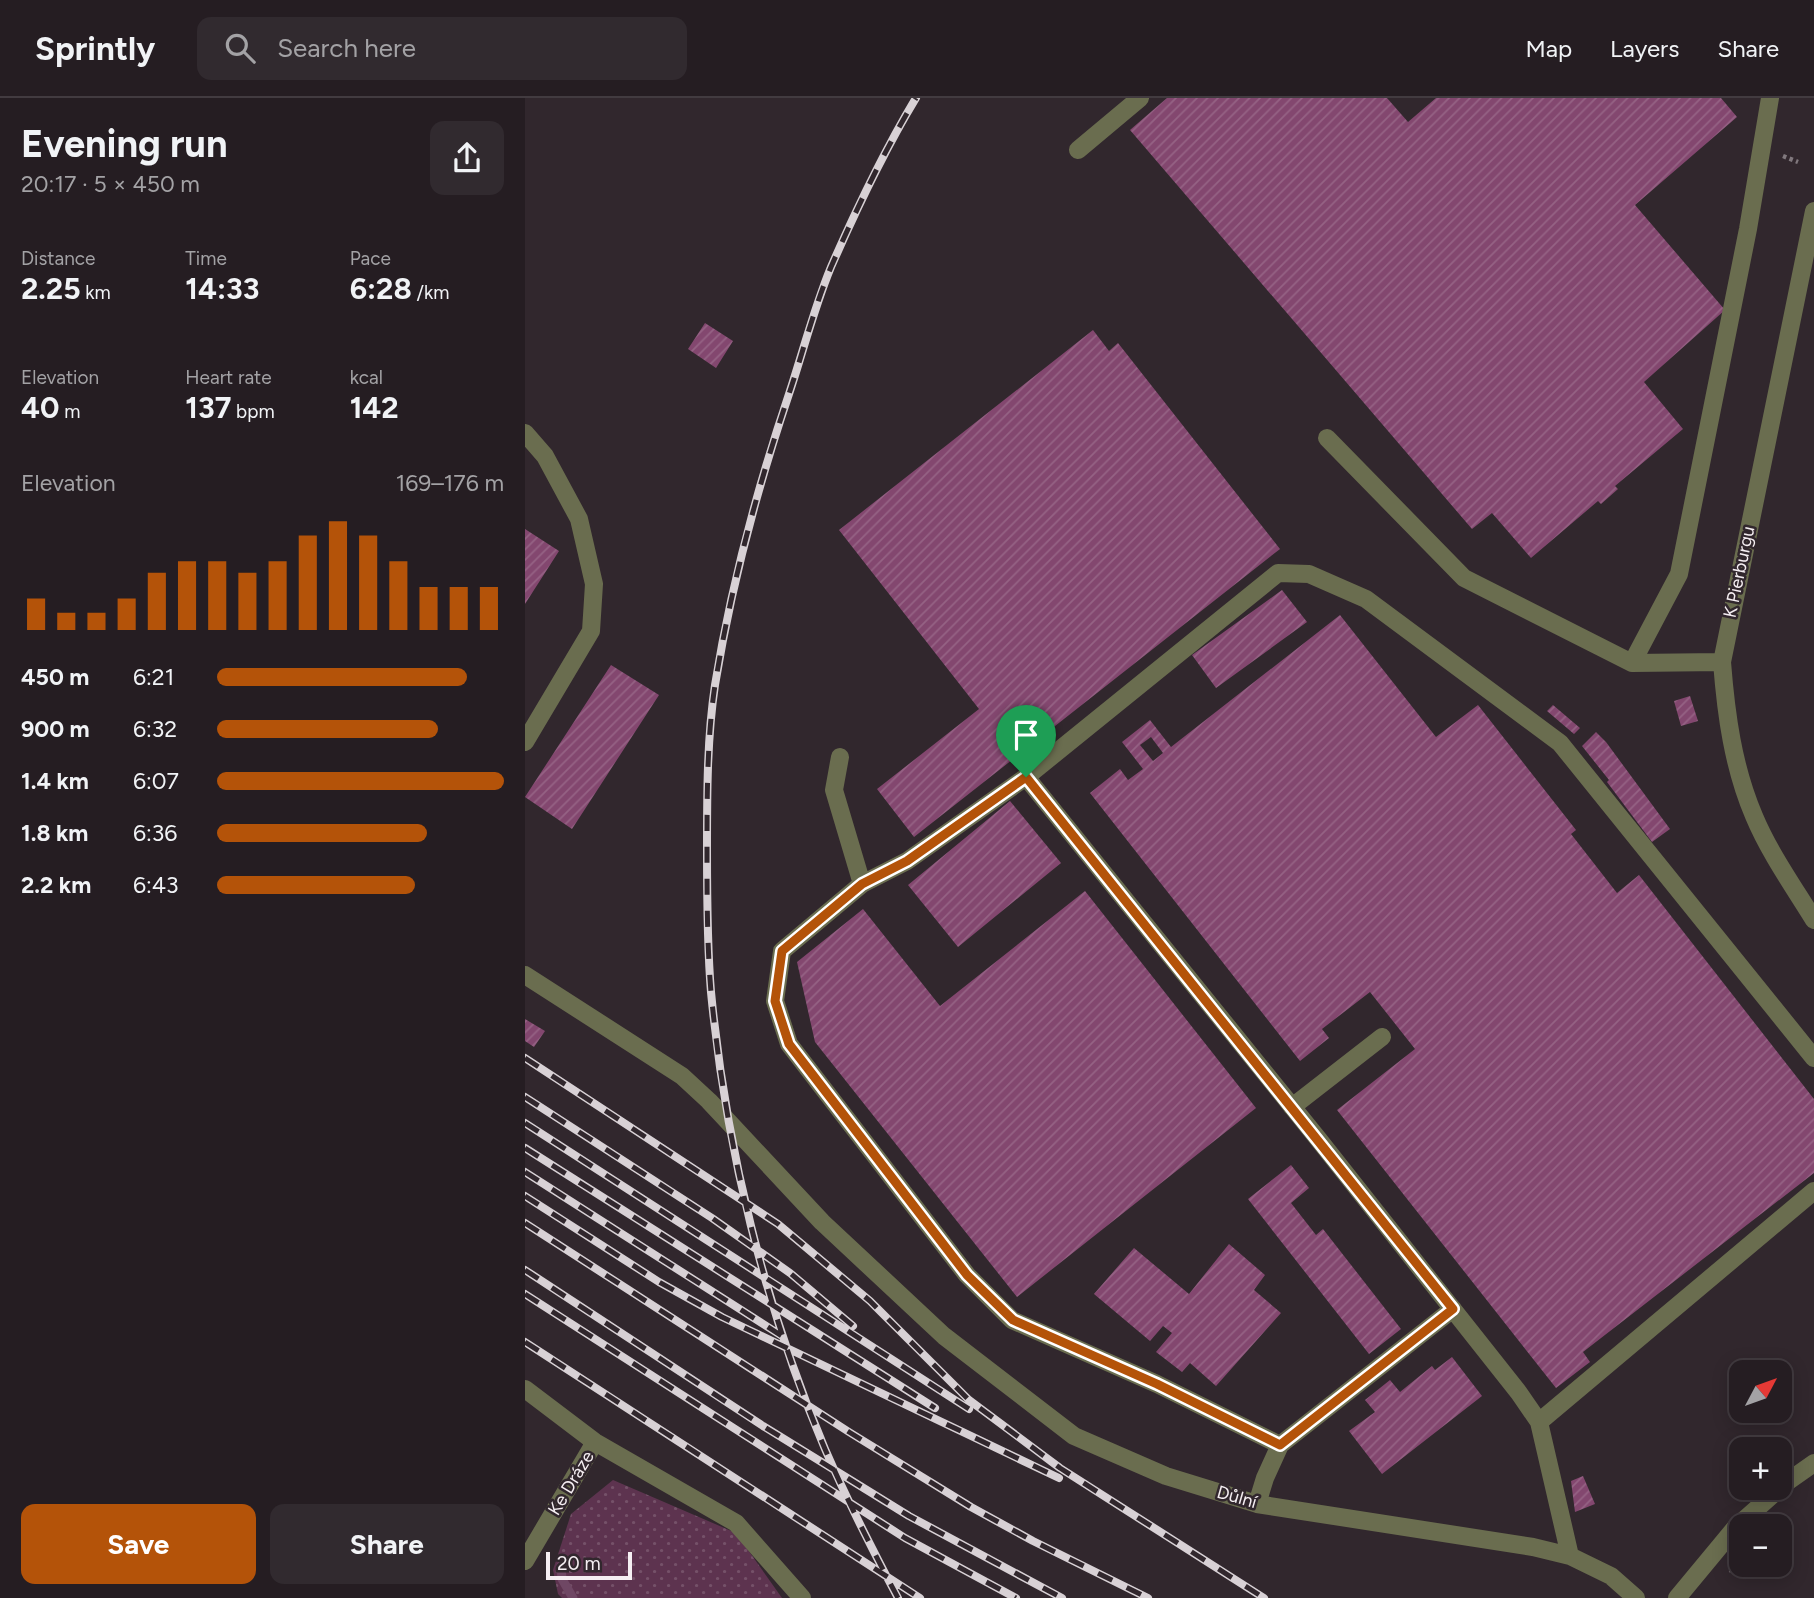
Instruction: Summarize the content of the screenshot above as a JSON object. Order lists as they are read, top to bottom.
{
  "streets": {
    "street": ["K Pierburgu", "Ke Dráze", "Důlní"]
  },
  "scale_bar": "20 m",
  "north": "top right",
  "page": {
    "header": "Sprintly",
    "search": "Search here",
    "nav": ["Map", "Layers", "Share"],
    "heading": ["Evening run", "20:17 · 5 × 450 m"],
    "stats": [
      ["Distance", "2.25 km"],
      ["Time", "14:33"],
      ["Pace", "6:28 /km"],
      ["Elevation", "40 m"],
      ["Heart rate", "137 bpm"],
      ["kcal", "142"]
    ],
    "chart": ["Elevation", "169–176 m"],
    "list": [
      {
        "name": "450 m",
        "note": "6:21"
      },
      {
        "name": "900 m",
        "note": "6:32"
      },
      {
        "name": "1.4 km",
        "note": "6:07"
      },
      {
        "name": "1.8 km",
        "note": "6:36"
      },
      {
        "name": "2.2 km",
        "note": "6:43"
      }
    ],
    "map_buttons": ["+", "−"],
    "buttons": ["Save", "Share"],
    "scale": "20 m"
  }
}
